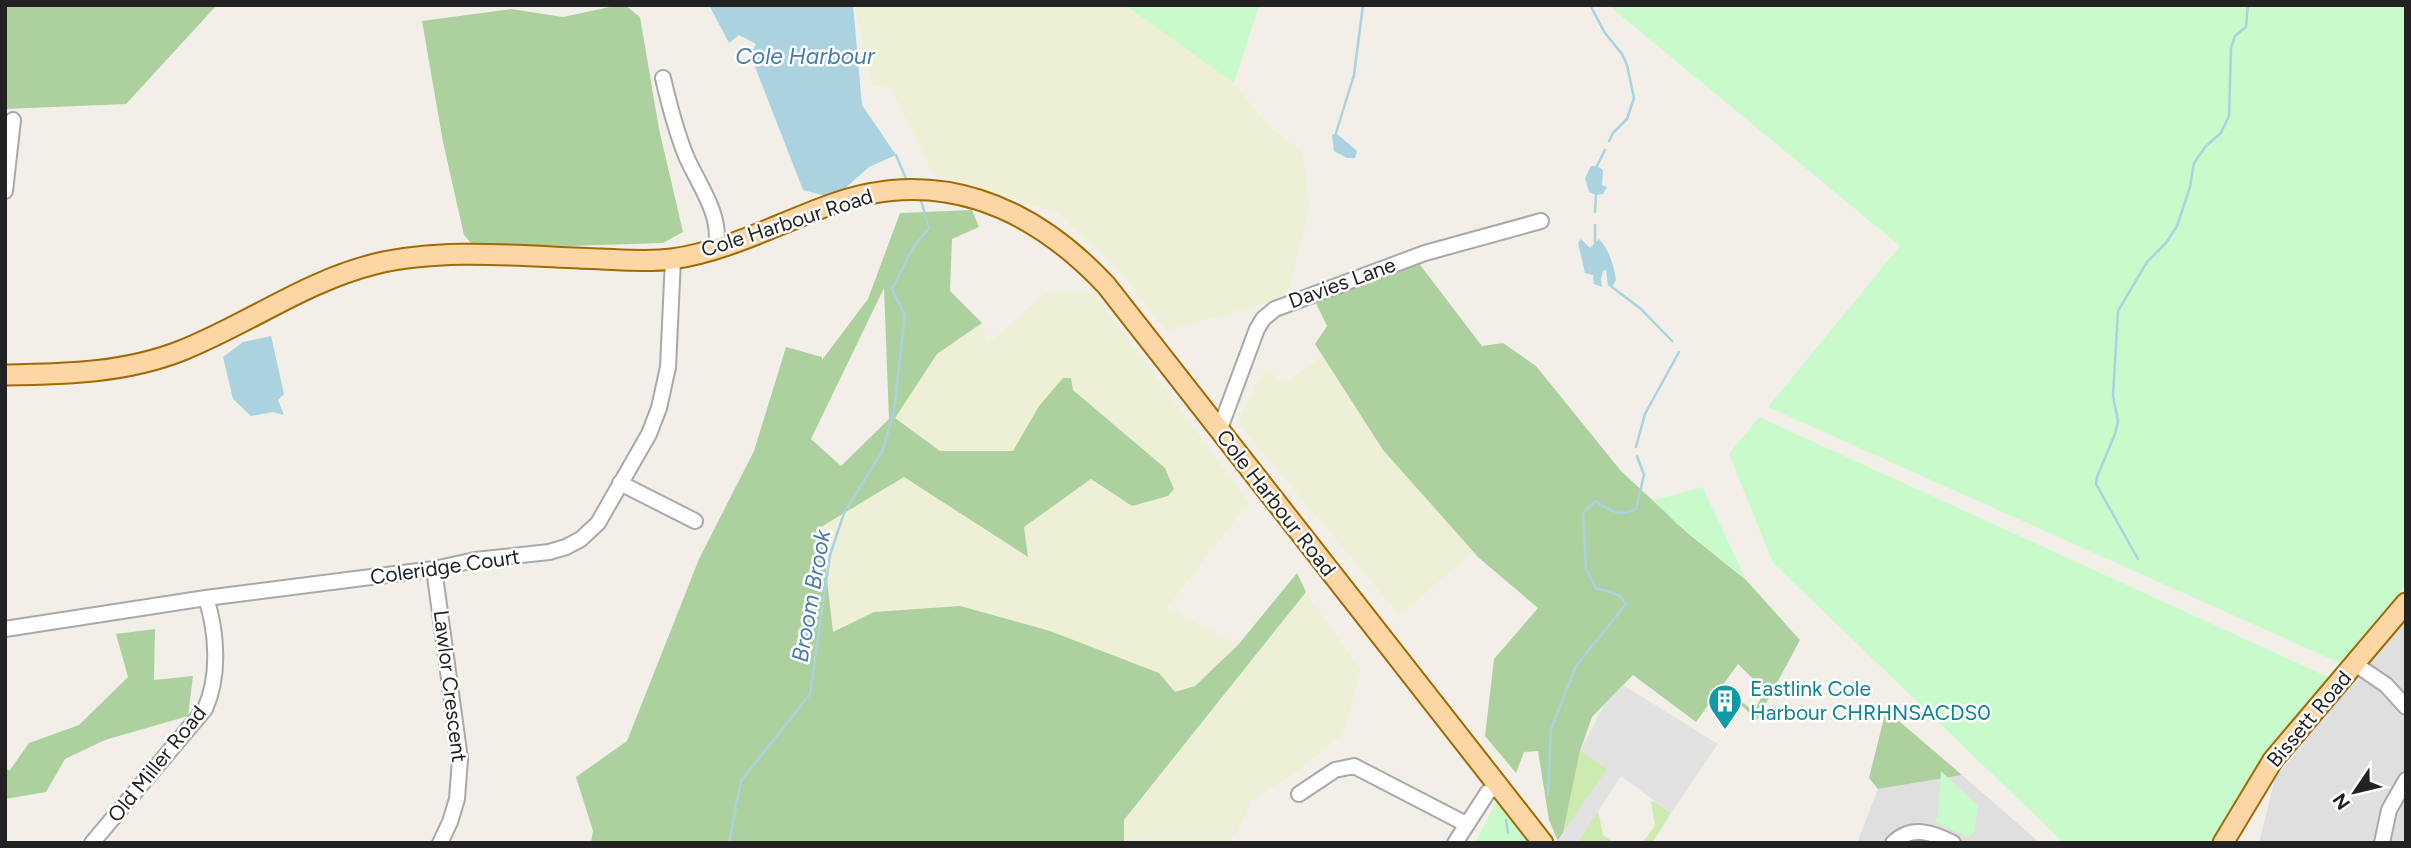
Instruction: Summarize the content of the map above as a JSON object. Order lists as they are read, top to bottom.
{
  "streets": {
    "main road": ["Cole Harbour Road", "Bissett Road"],
    "street": [
      "Davies Lane",
      "Coleridge Court",
      "Lawlor Crescent",
      "Old Miller Road"
    ]
  },
  "crossings": [
    ["Cole Harbour Road", "Davies Lane"],
    ["Cole Harbour Road", "Coleridge Court"],
    ["Coleridge Court", "Lawlor Crescent"],
    ["Coleridge Court", "Old Miller Road"]
  ],
  "water": ["Cole Harbour", "Broom Brook"],
  "places": {
    "building": ["Eastlink Cole Harbour CHRHNSACDS0"]
  },
  "north": "bottom left"
}
